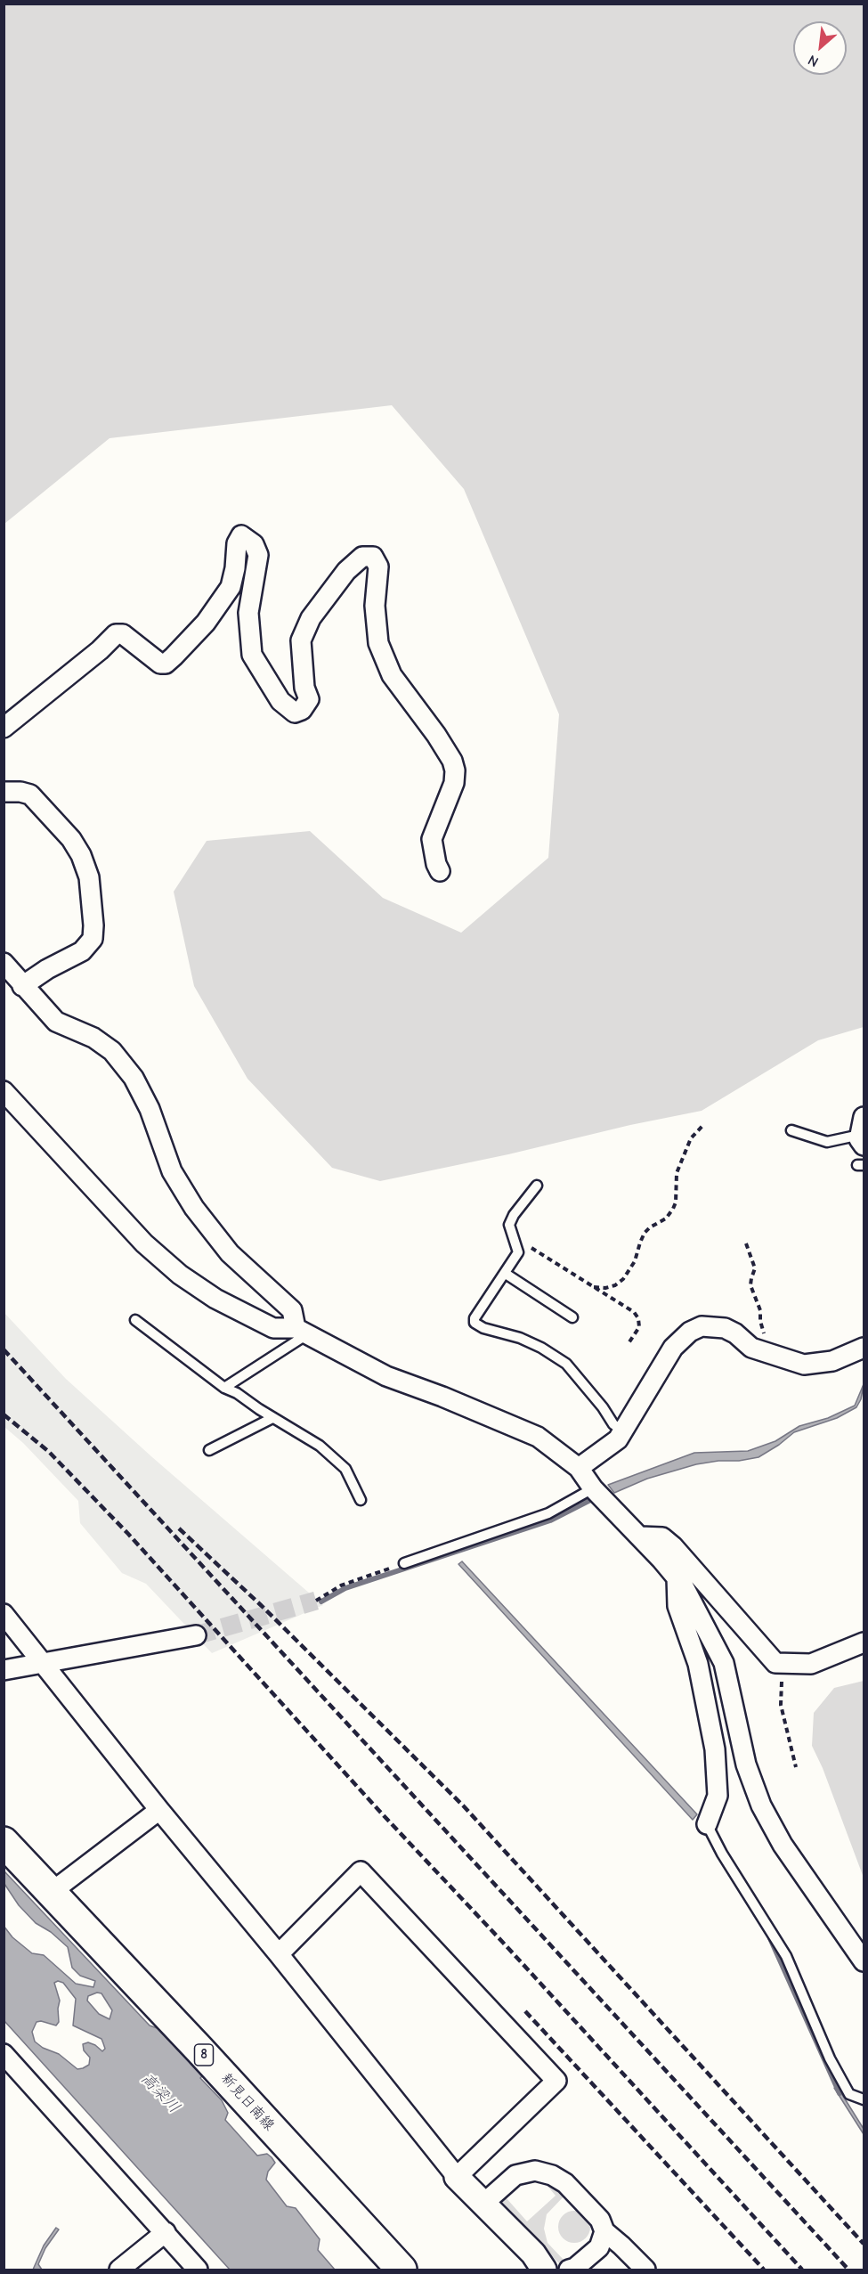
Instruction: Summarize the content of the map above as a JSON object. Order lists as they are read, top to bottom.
{
  "streets": {
    "main road": ["8", "新見日南線"]
  },
  "water": ["高梁川"],
  "north": "bottom left"
}
